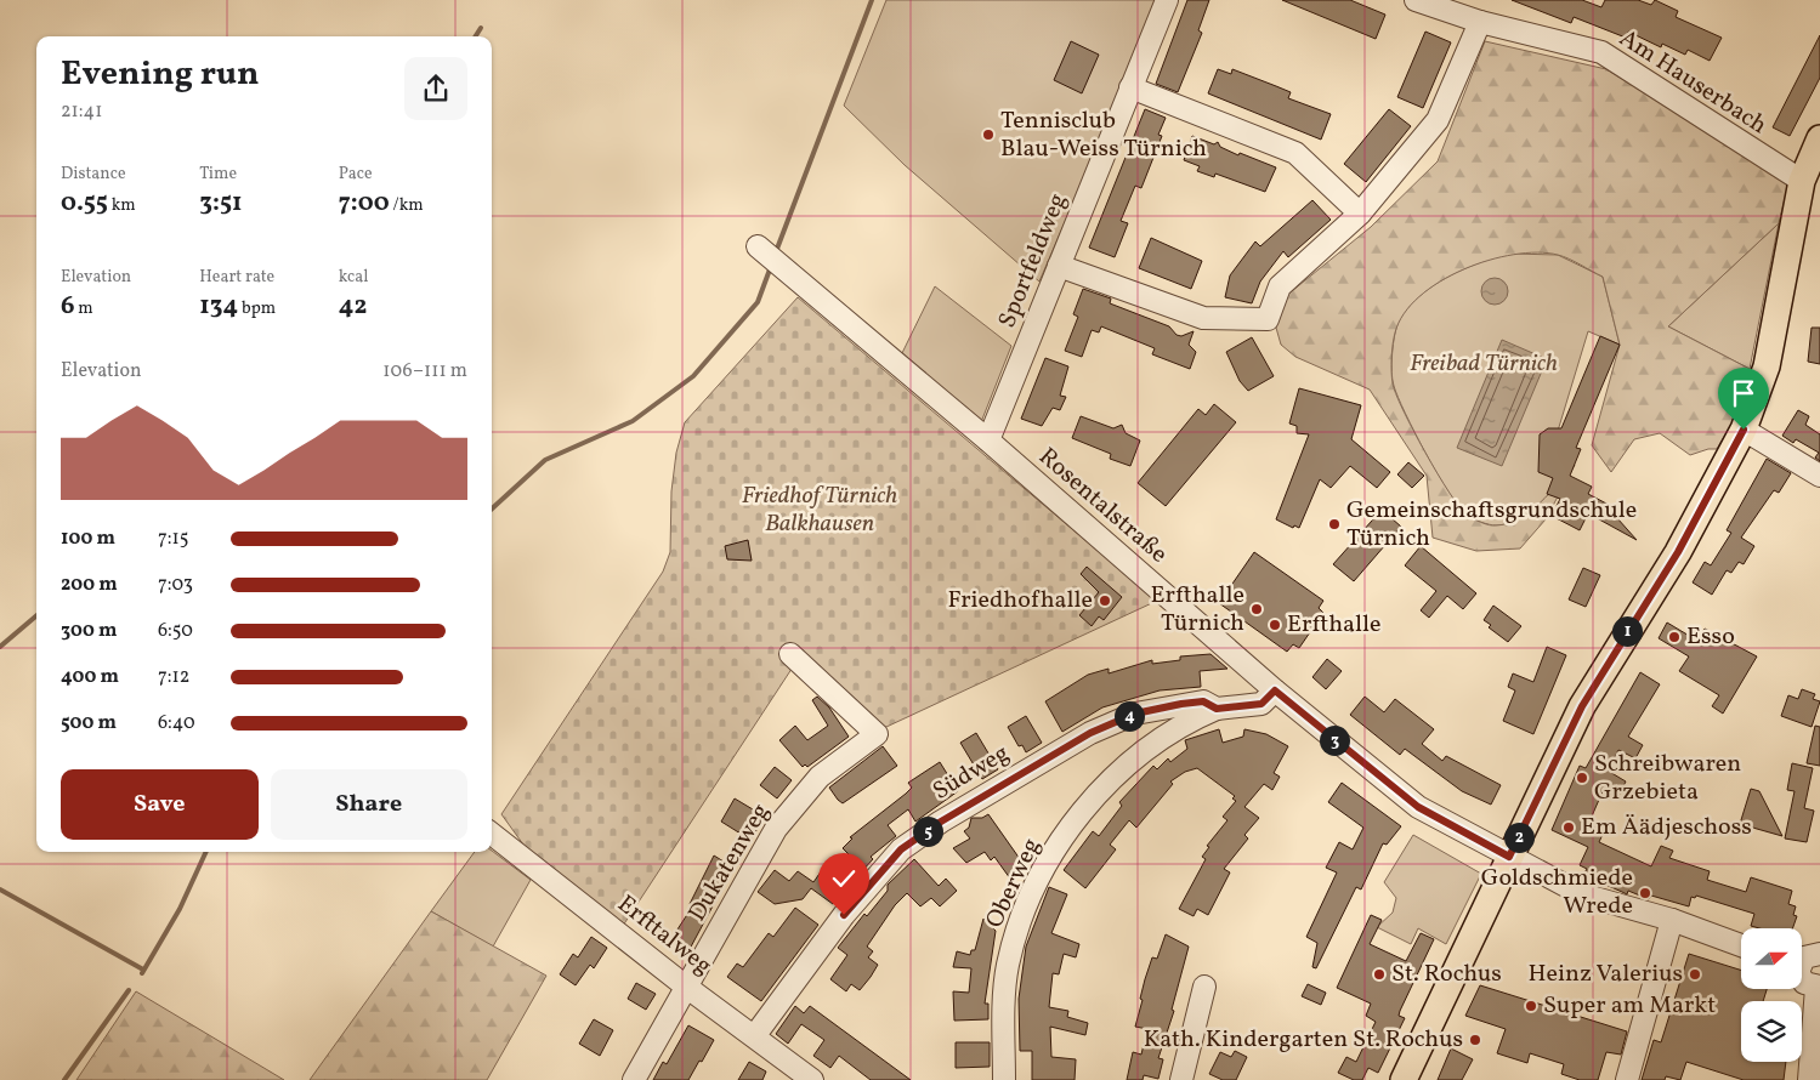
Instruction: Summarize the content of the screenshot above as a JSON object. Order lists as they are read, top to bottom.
{
  "streets": {
    "street": [
      "Am Hauserbach",
      "Sportfeldweg",
      "Rosentalstraße",
      "Südweg",
      "Dukatenweg",
      "Oberweg",
      "Erfttalweg"
    ]
  },
  "crossings": [
    ["Sportfeldweg", "Rosentalstraße"],
    ["Rosentalstraße", "Südweg"],
    ["Südweg", "Oberweg"],
    ["Südweg", "Erfttalweg"],
    ["Dukatenweg", "Erfttalweg"]
  ],
  "parks": ["Freibad Türnich", "Friedhof Türnich Balkhausen"],
  "places": [
    "Tennisclub Blau-Weiss Türnich",
    "Gemeinschaftsgrundschule Türnich",
    "Friedhofhalle",
    "Erfthalle Türnich",
    "Erfthalle",
    "Esso",
    "Schreibwaren Grzebieta",
    "Em Äädjeschoss",
    "Goldschmiede Wrede",
    "St. Rochus",
    "Heinz Valerius",
    "Super am Markt",
    "Kath. Kindergarten St. Rochus"
  ],
  "north": "right",
  "page": {
    "heading": ["Evening run", "21:41"],
    "stats": [
      ["Distance", "0.55 km"],
      ["Time", "3:51"],
      ["Pace", "7:00 /km"],
      ["Elevation", "6 m"],
      ["Heart rate", "134 bpm"],
      ["kcal", "42"]
    ],
    "chart": ["Elevation", "106–111 m"],
    "list": [
      {
        "name": "100 m",
        "note": "7:15"
      },
      {
        "name": "200 m",
        "note": "7:03"
      },
      {
        "name": "300 m",
        "note": "6:50"
      },
      {
        "name": "400 m",
        "note": "7:12"
      },
      {
        "name": "500 m",
        "note": "6:40"
      }
    ],
    "pins": [
      "1",
      "4",
      "3",
      "5",
      "2"
    ],
    "buttons": ["Save", "Share"]
  }
}
